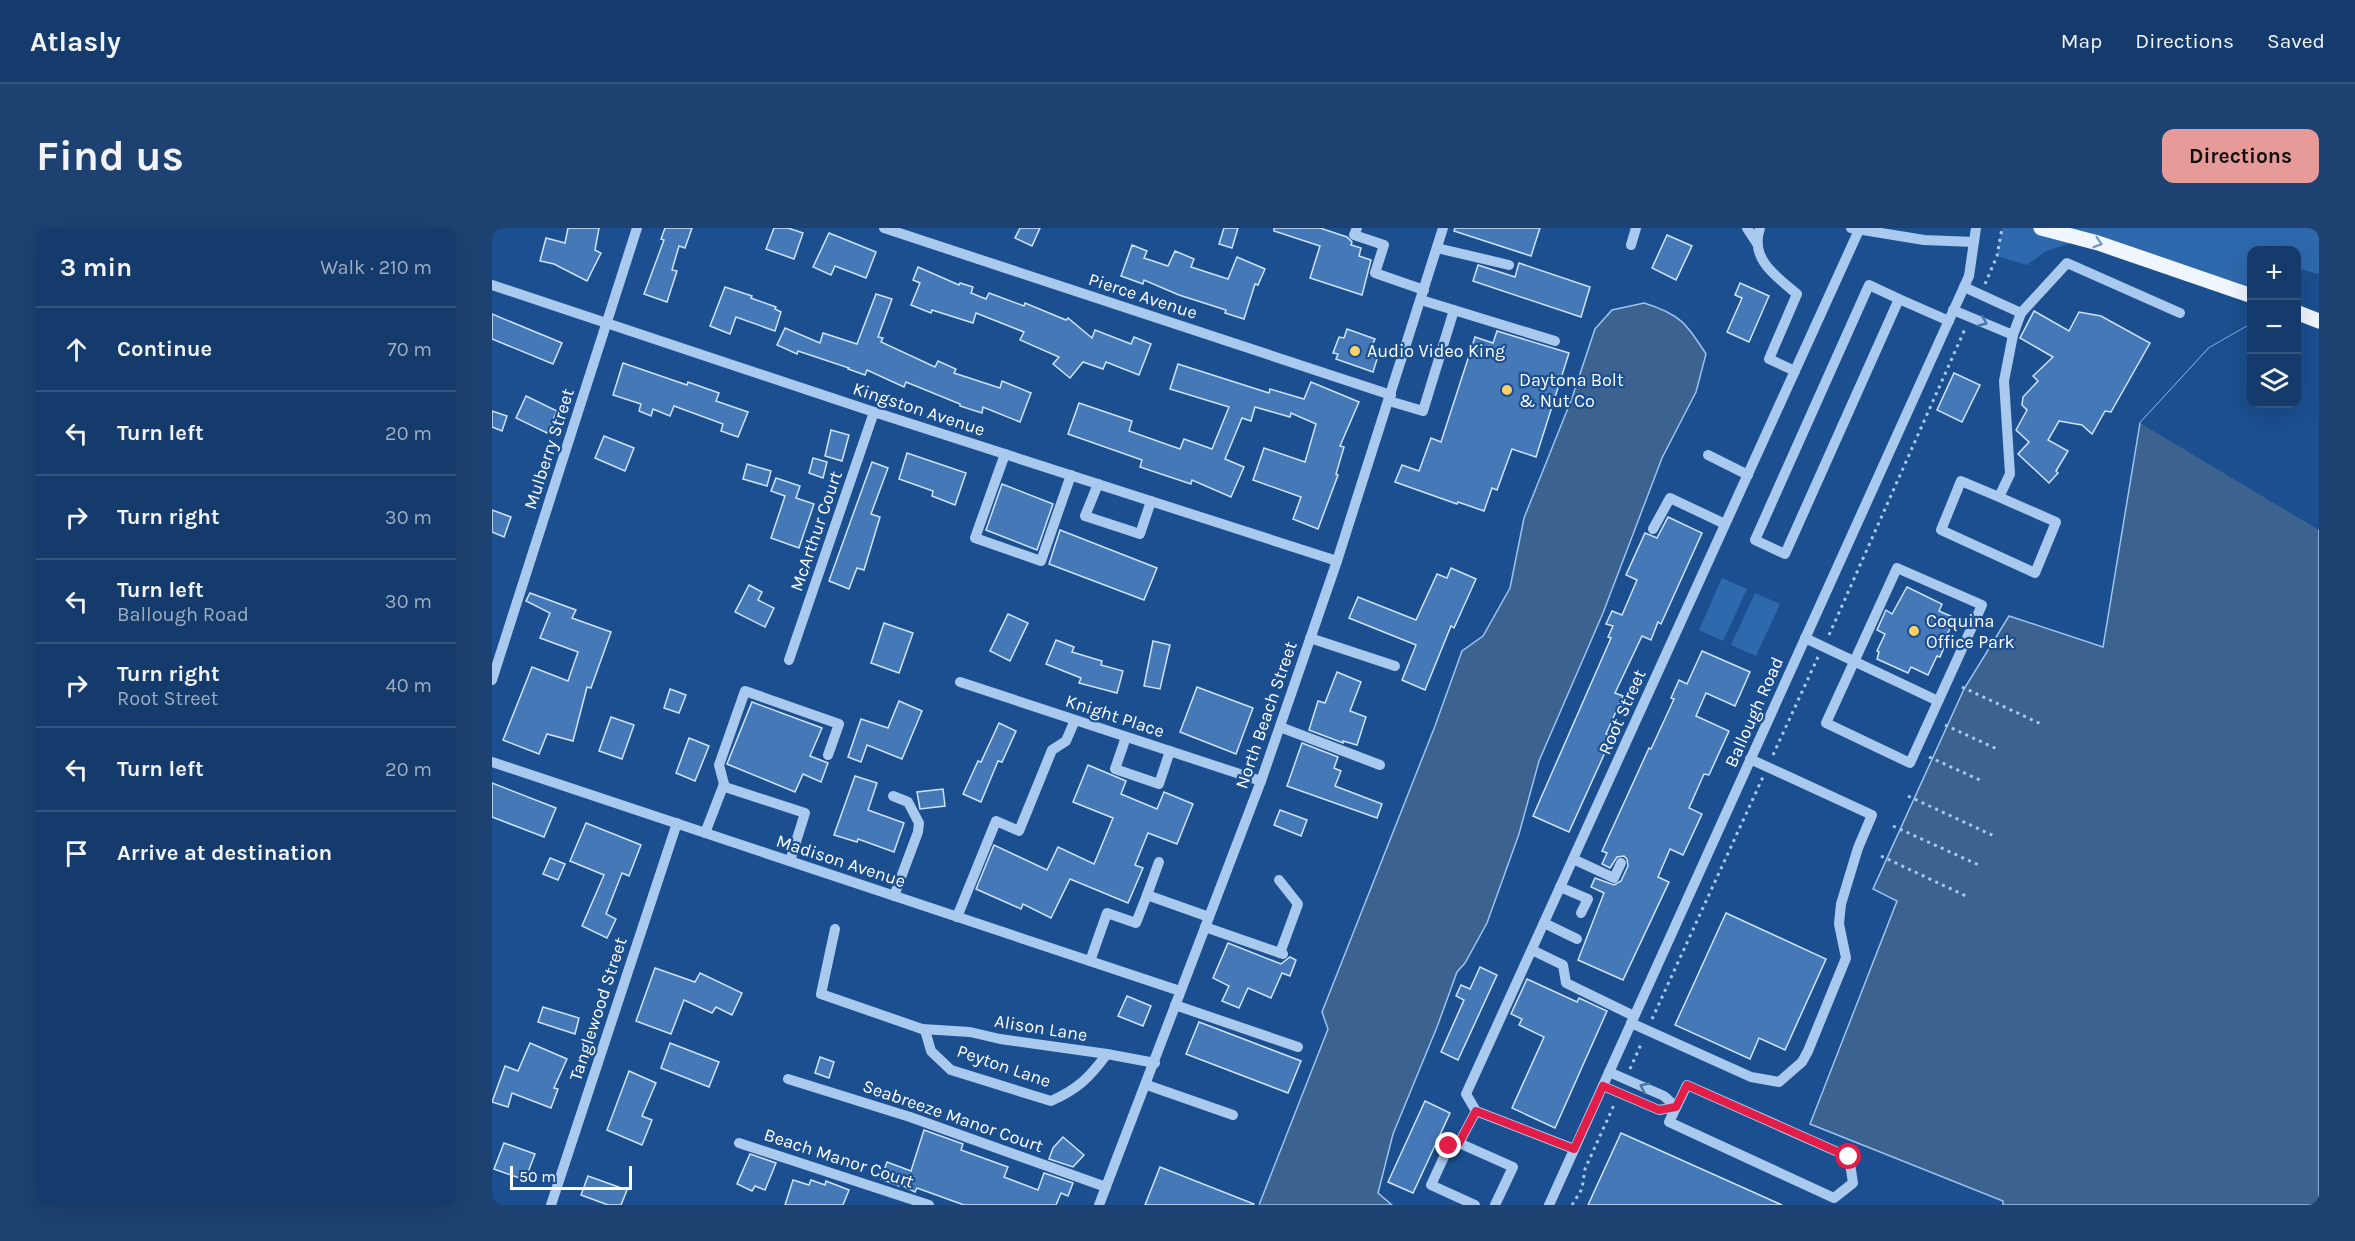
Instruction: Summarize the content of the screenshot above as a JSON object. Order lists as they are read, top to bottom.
{
  "streets": {
    "street": [
      "Pierce Avenue",
      "Kingston Avenue",
      "Mulberry Street",
      "McArthur Court",
      "Root Street",
      "Ballough Road",
      "North Beach Street",
      "Knight Place",
      "Madison Avenue",
      "Tanglewood Street",
      "Alison Lane",
      "Peyton Lane",
      "Seabreeze Manor Court",
      "Beach Manor Court"
    ]
  },
  "crossings": [
    ["Pierce Avenue", "North Beach Street"],
    ["Kingston Avenue", "Mulberry Street"],
    ["Kingston Avenue", "McArthur Court"],
    ["Kingston Avenue", "North Beach Street"],
    ["North Beach Street", "Knight Place"],
    ["North Beach Street", "Madison Avenue"],
    ["North Beach Street", "Alison Lane"],
    ["North Beach Street", "Seabreeze Manor Court"],
    ["Madison Avenue", "Tanglewood Street"],
    ["Alison Lane", "Peyton Lane"]
  ],
  "places": ["Audio Video King", "Daytona Bolt & Nut Co", "Coquina Office Park"],
  "scale_bar": "50 m",
  "page": {
    "header": "Atlasly",
    "nav": ["Map", "Directions", "Saved"],
    "buttons": "Directions",
    "title": "Find us",
    "heading": ["3 min", "Walk · 210 m"],
    "map_buttons": ["+", "−"],
    "list": [
      ["Continue", "70 m"],
      ["Turn left", "20 m"],
      ["Turn right", "30 m"],
      ["Turn left", "Ballough Road", "30 m"],
      ["Turn right", "Root Street", "40 m"],
      ["Turn left", "20 m"],
      "Arrive at destination"
    ],
    "scale": "50 m"
  }
}
